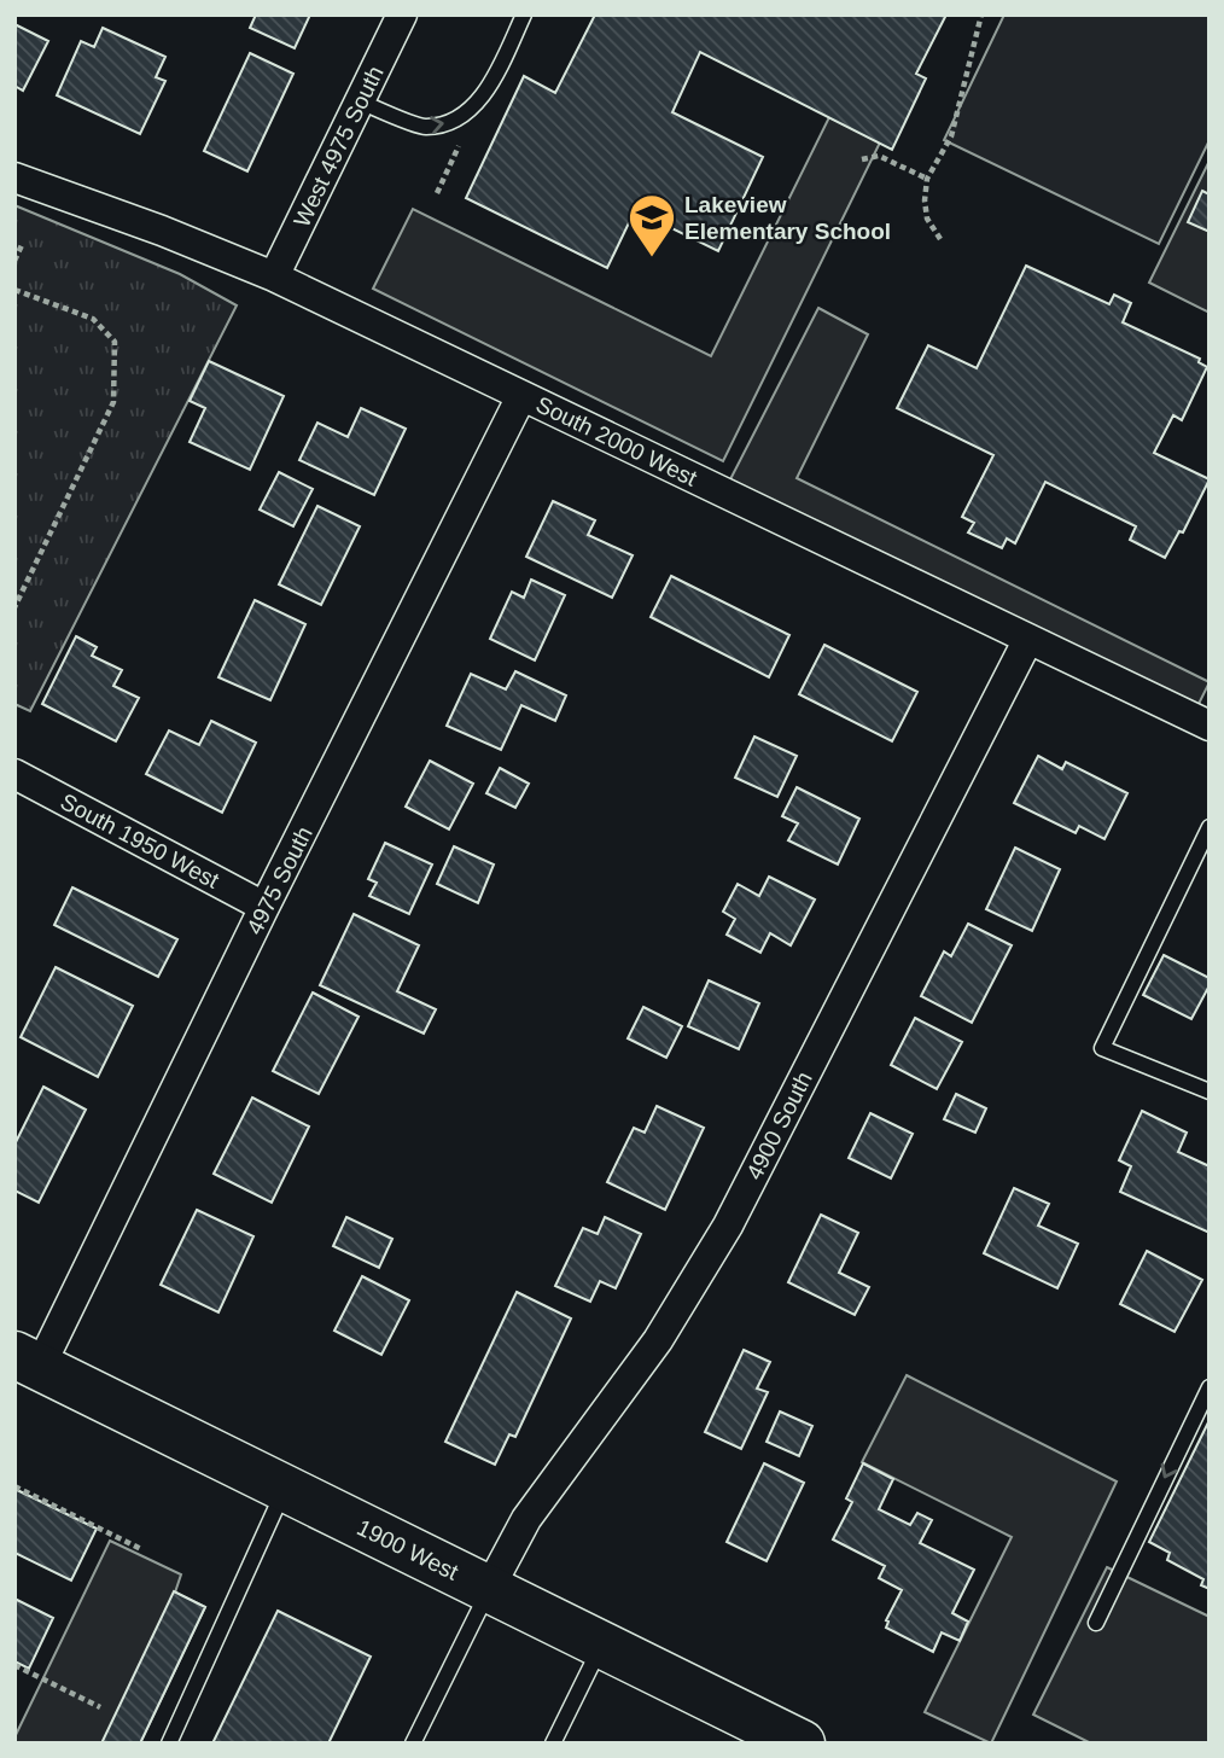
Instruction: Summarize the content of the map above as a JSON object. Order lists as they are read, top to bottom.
{
  "streets": {
    "main road": ["1900 West"],
    "street": [
      "West 4975 South",
      "South 2000 West",
      "South 1950 West",
      "4975 South",
      "4900 South"
    ]
  },
  "crossings": [
    ["West 4975 South", "South 2000 West"],
    ["South 2000 West", "4975 South"],
    ["South 2000 West", "4900 South"],
    ["South 1950 West", "4975 South"],
    ["4975 South", "1900 West"],
    ["4900 South", "1900 West"]
  ],
  "places": {
    "school or university": ["Lakeview Elementary School"]
  }
}
